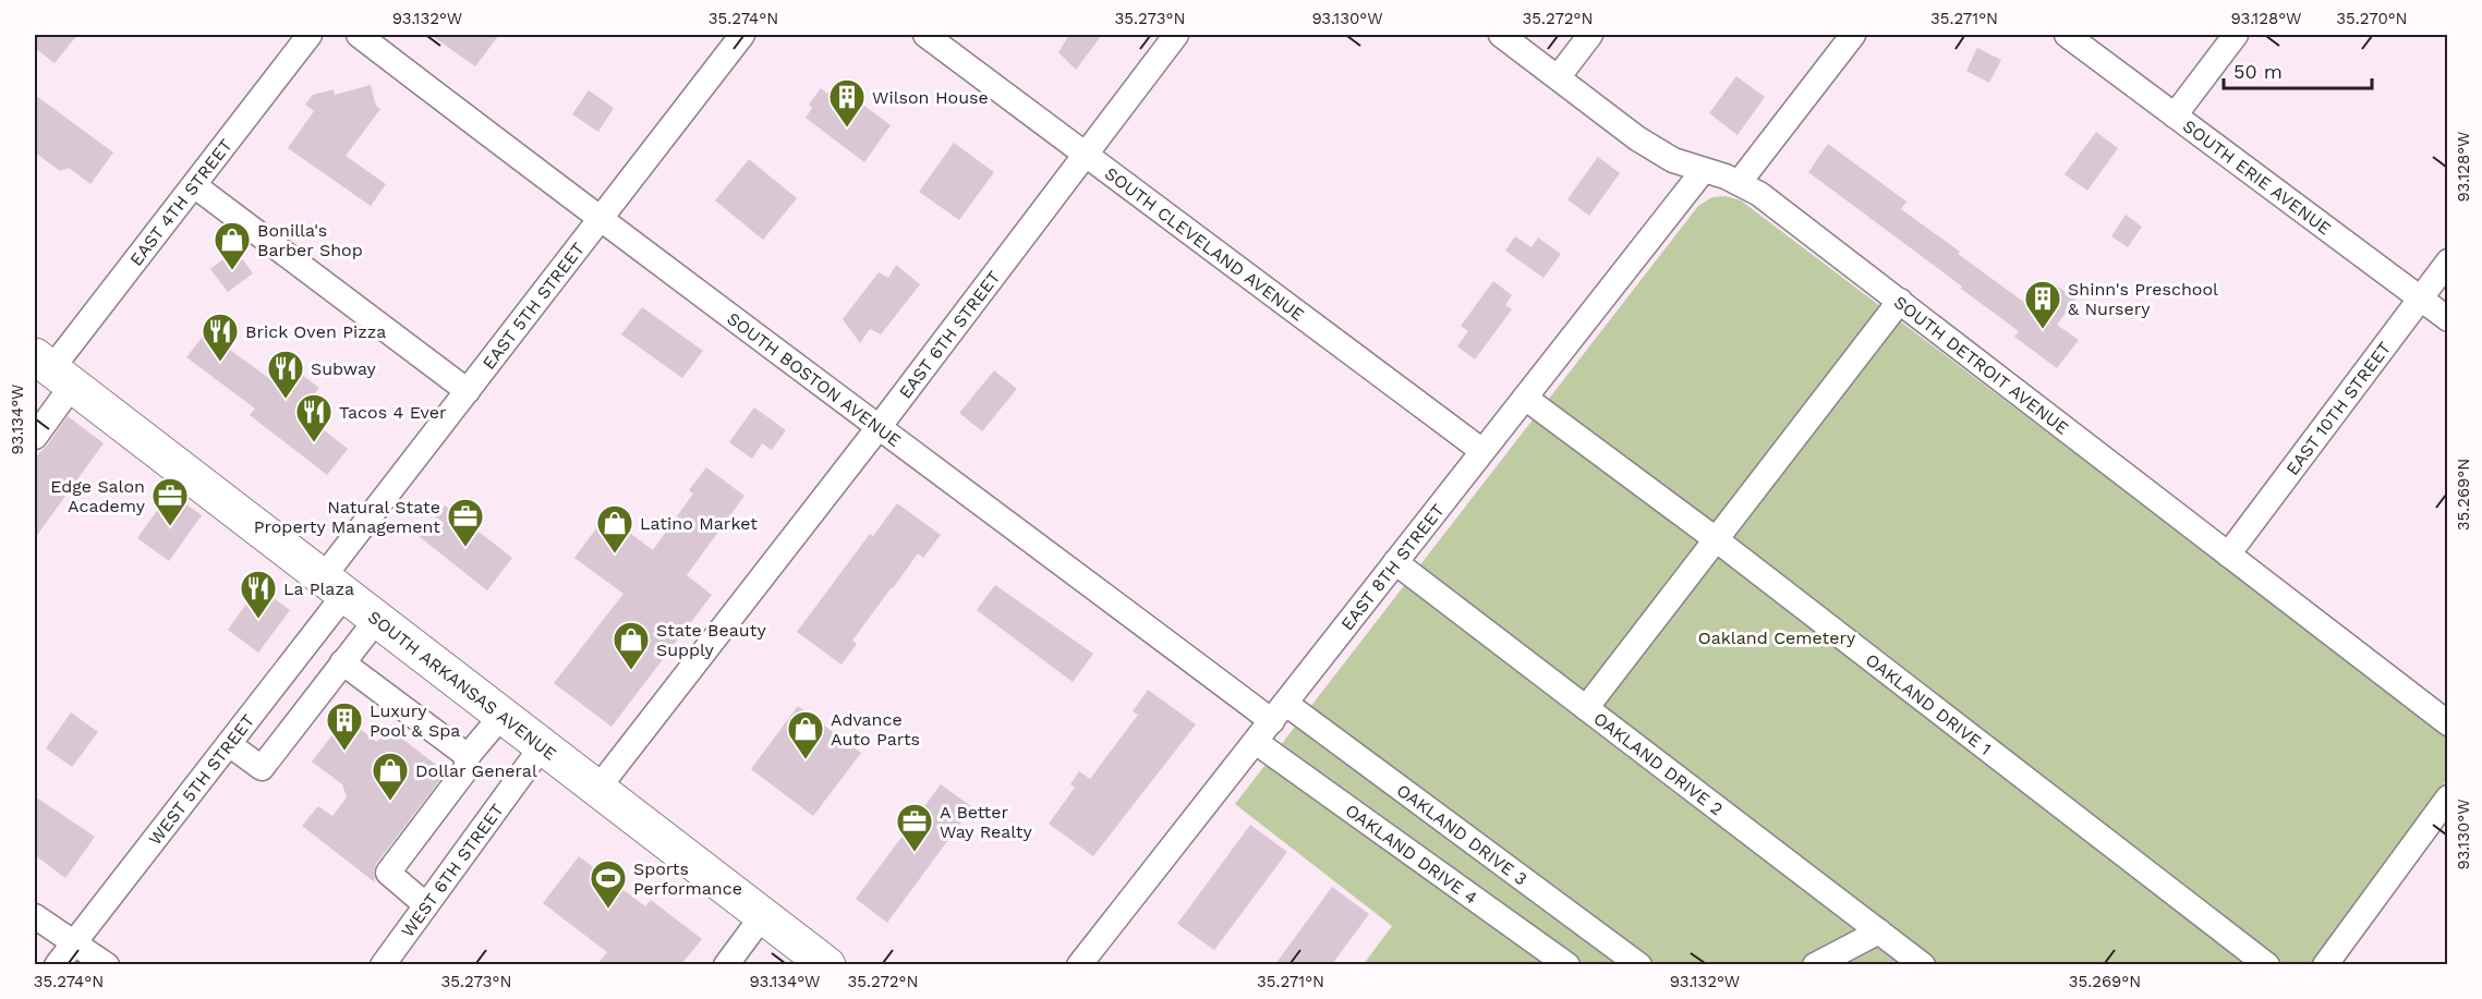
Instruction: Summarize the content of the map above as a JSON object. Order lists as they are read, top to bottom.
{
  "streets": {
    "highway": ["SOUTH ARKANSAS AVENUE"],
    "street": [
      "SOUTH ERIE AVENUE",
      "EAST 4TH STREET",
      "SOUTH CLEVELAND AVENUE",
      "EAST 5TH STREET",
      "EAST 6TH STREET",
      "SOUTH DETROIT AVENUE",
      "SOUTH BOSTON AVENUE",
      "EAST 10TH STREET",
      "EAST 8TH STREET",
      "OAKLAND DRIVE 1",
      "OAKLAND DRIVE 2",
      "WEST 5TH STREET",
      "OAKLAND DRIVE 3",
      "OAKLAND DRIVE 4",
      "WEST 6TH STREET"
    ]
  },
  "crossings": [
    ["SOUTH ERIE AVENUE", "EAST 10TH STREET"],
    ["EAST 4TH STREET", "SOUTH ARKANSAS AVENUE"],
    ["SOUTH CLEVELAND AVENUE", "EAST 6TH STREET"],
    ["SOUTH CLEVELAND AVENUE", "EAST 8TH STREET"],
    ["EAST 5TH STREET", "SOUTH BOSTON AVENUE"],
    ["EAST 5TH STREET", "SOUTH ARKANSAS AVENUE"],
    ["EAST 5TH STREET", "WEST 5TH STREET"],
    ["EAST 6TH STREET", "SOUTH BOSTON AVENUE"],
    ["EAST 6TH STREET", "SOUTH ARKANSAS AVENUE"],
    ["SOUTH DETROIT AVENUE", "EAST 10TH STREET"],
    ["SOUTH DETROIT AVENUE", "EAST 8TH STREET"],
    ["SOUTH BOSTON AVENUE", "EAST 8TH STREET"],
    ["SOUTH BOSTON AVENUE", "OAKLAND DRIVE 3"],
    ["EAST 8TH STREET", "OAKLAND DRIVE 1"],
    ["EAST 8TH STREET", "OAKLAND DRIVE 2"],
    ["EAST 8TH STREET", "OAKLAND DRIVE 3"],
    ["EAST 8TH STREET", "OAKLAND DRIVE 4"],
    ["SOUTH ARKANSAS AVENUE", "WEST 5TH STREET"],
    ["SOUTH ARKANSAS AVENUE", "WEST 6TH STREET"]
  ],
  "parks": ["Oakland Cemetery"],
  "places": {
    "building": ["Wilson House", "Shinn's Preschool & Nursery", "Luxury Pool & Spa"],
    "shop": [
      "Bonilla's Barber Shop",
      "Latino Market",
      "State Beauty Supply",
      "Advance Auto Parts",
      "Dollar General"
    ],
    "restaurant": [
      "Brick Oven Pizza",
      "Subway",
      "Tacos 4 Ever",
      "La Plaza"
    ],
    "office": ["Edge Salon Academy", "Natural State Property Management", "A Better Way Realty"],
    "sports": ["Sports Performance"]
  },
  "scale_bar": "50 m",
  "coordinates": [
    "93.132°W",
    "35.274°N",
    "35.273°N",
    "93.130°W",
    "35.272°N",
    "35.271°N",
    "93.128°W",
    "35.270°N",
    "93.134°W",
    "35.269°N"
  ]
}
